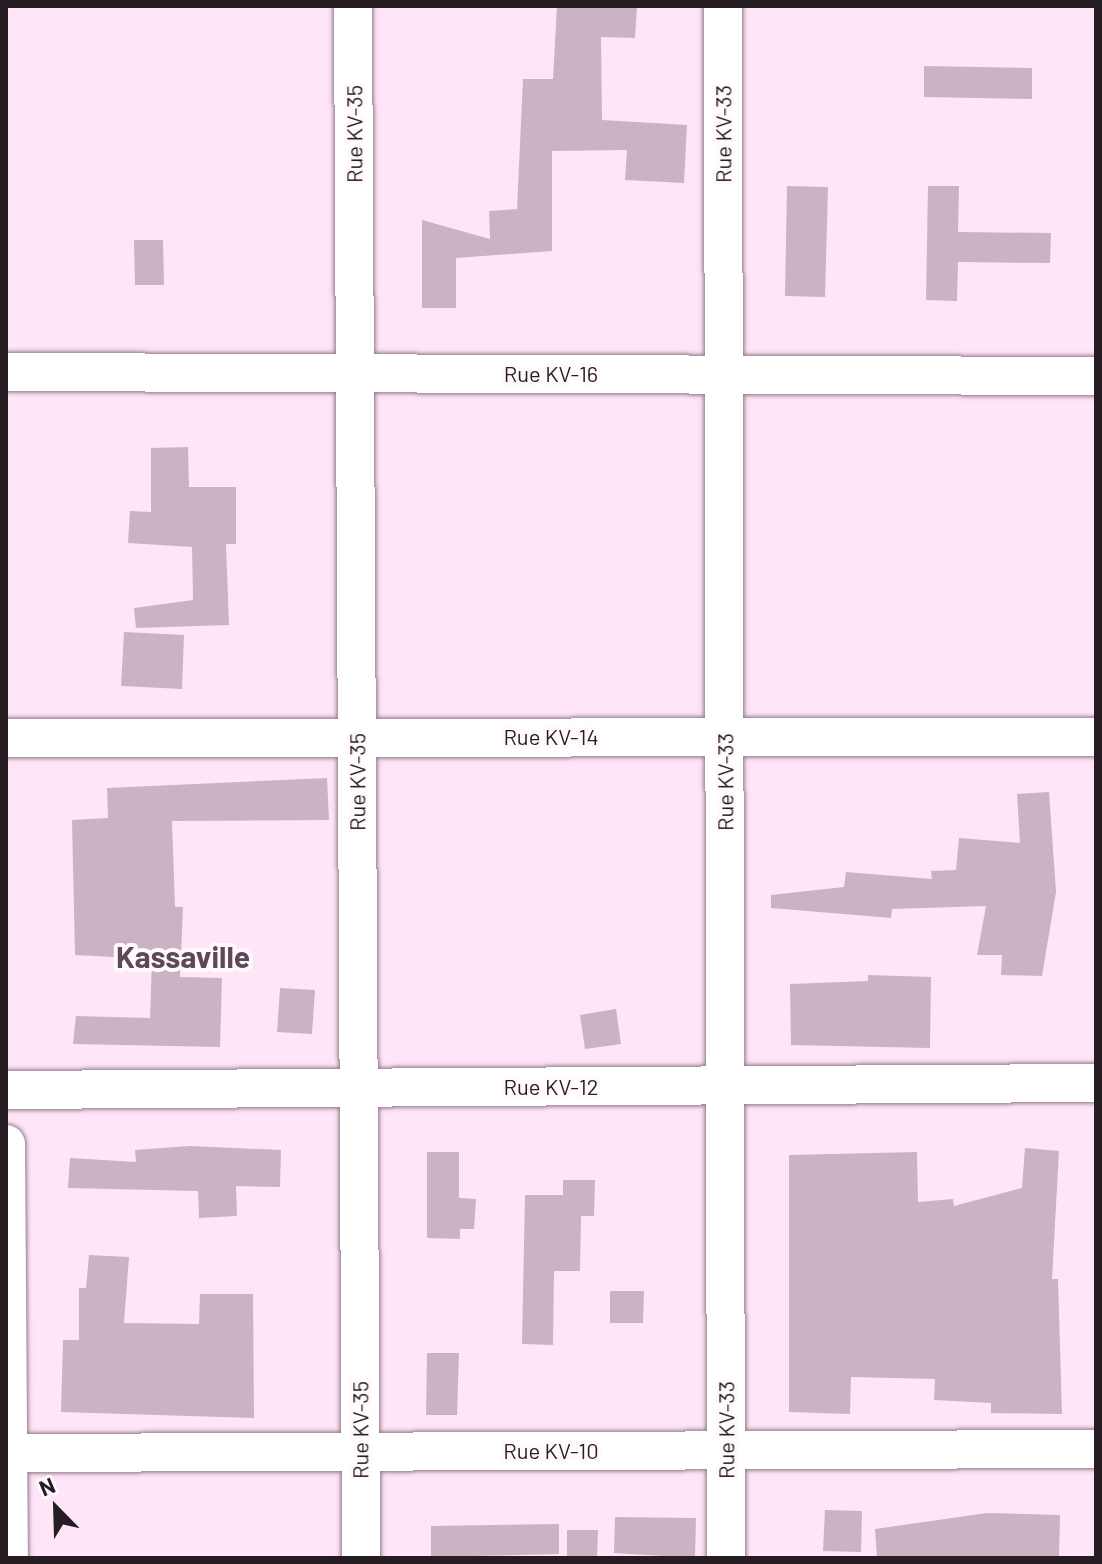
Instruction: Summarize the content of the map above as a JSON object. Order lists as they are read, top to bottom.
{
  "streets": {
    "street": [
      "Rue KV-35",
      "Rue KV-33",
      "Rue KV-16",
      "Rue KV-14",
      "Rue KV-12",
      "Rue KV-10"
    ]
  },
  "crossings": [
    ["Rue KV-35", "Rue KV-16"],
    ["Rue KV-35", "Rue KV-14"],
    ["Rue KV-35", "Rue KV-12"],
    ["Rue KV-35", "Rue KV-10"],
    ["Rue KV-33", "Rue KV-16"],
    ["Rue KV-33", "Rue KV-14"],
    ["Rue KV-33", "Rue KV-12"],
    ["Rue KV-33", "Rue KV-10"]
  ],
  "districts": ["Kassaville"],
  "north": "top left"
}
